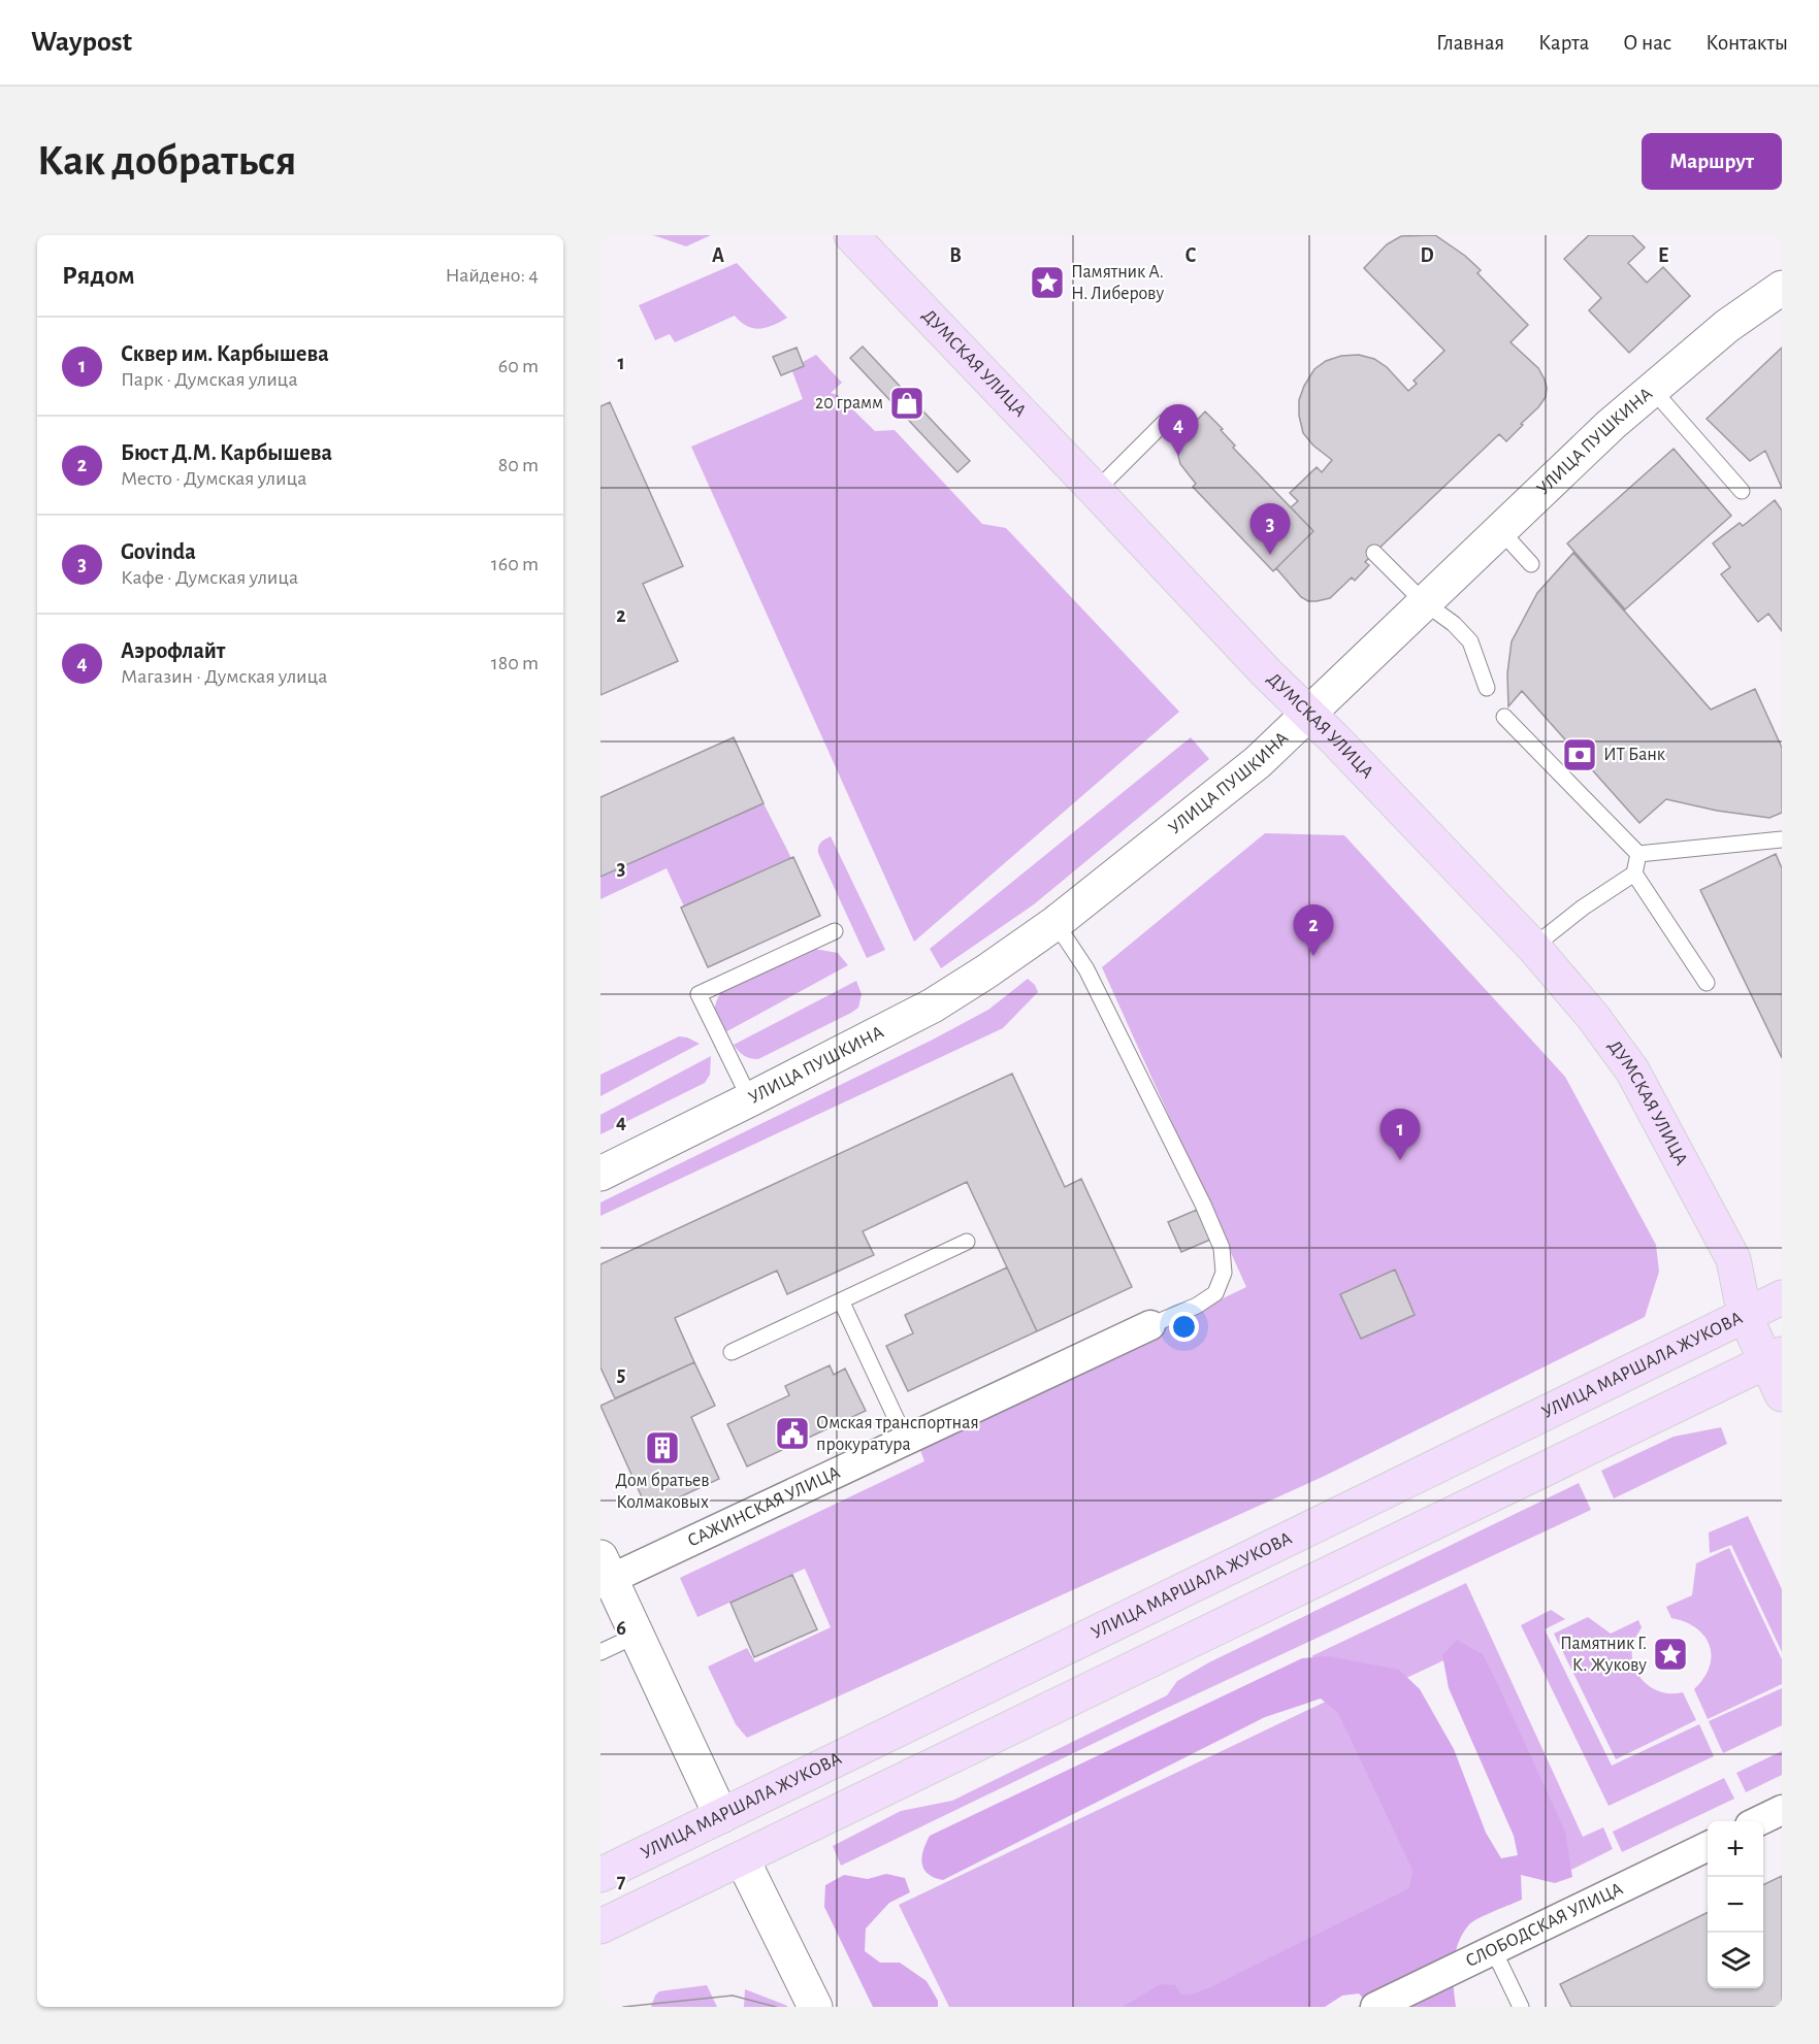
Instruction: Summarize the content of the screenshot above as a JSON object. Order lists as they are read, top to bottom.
{
  "streets": {
    "main road": ["ДУМСКАЯ УЛИЦА", "УЛИЦА МАРШАЛА ЖУКОВА"],
    "street": ["УЛИЦА ПУШКИНА", "САЖИНСКАЯ УЛИЦА", "СЛОБОДСКАЯ УЛИЦА"]
  },
  "crossings": [
    ["ДУМСКАЯ УЛИЦА", "УЛИЦА ПУШКИНА"]
  ],
  "places": {
    "place": ["Памятник А. Н. Либерову", "Памятник Г. К. Жукову"],
    "shop": ["20 грамм"],
    "bank": ["ИТ Банк"],
    "public building": ["Омская транспортная прокуратура"],
    "building": ["Дом братьев Колмаковых"]
  },
  "page": {
    "header": "Waypost",
    "nav": [
      "Главная",
      "Карта",
      "О нас",
      "Контакты"
    ],
    "buttons": "Маршрут",
    "title": "Как добраться",
    "heading": ["Рядом", "Найдено: 4"],
    "list": [
      {
        "mark": "1",
        "name": "Сквер им. Карбышева",
        "note": "Парк · Думская улица",
        "value": "60 m"
      },
      {
        "mark": "2",
        "name": "Бюст Д.М. Карбышева",
        "note": "Место · Думская улица",
        "value": "80 m"
      },
      {
        "mark": "3",
        "name": "Govinda",
        "note": "Кафе · Думская улица",
        "value": "160 m"
      },
      {
        "mark": "4",
        "name": "Аэрофлайт",
        "note": "Магазин · Думская улица",
        "value": "180 m"
      }
    ],
    "pins": [
      "4",
      "3",
      "2",
      "1"
    ],
    "map_buttons": ["+", "−"]
  },
  "grid": {
    "columns": [
      "A",
      "B",
      "C",
      "D",
      "E"
    ],
    "rows": [
      "1",
      "2",
      "3",
      "4",
      "5",
      "6",
      "7"
    ]
  }
}
